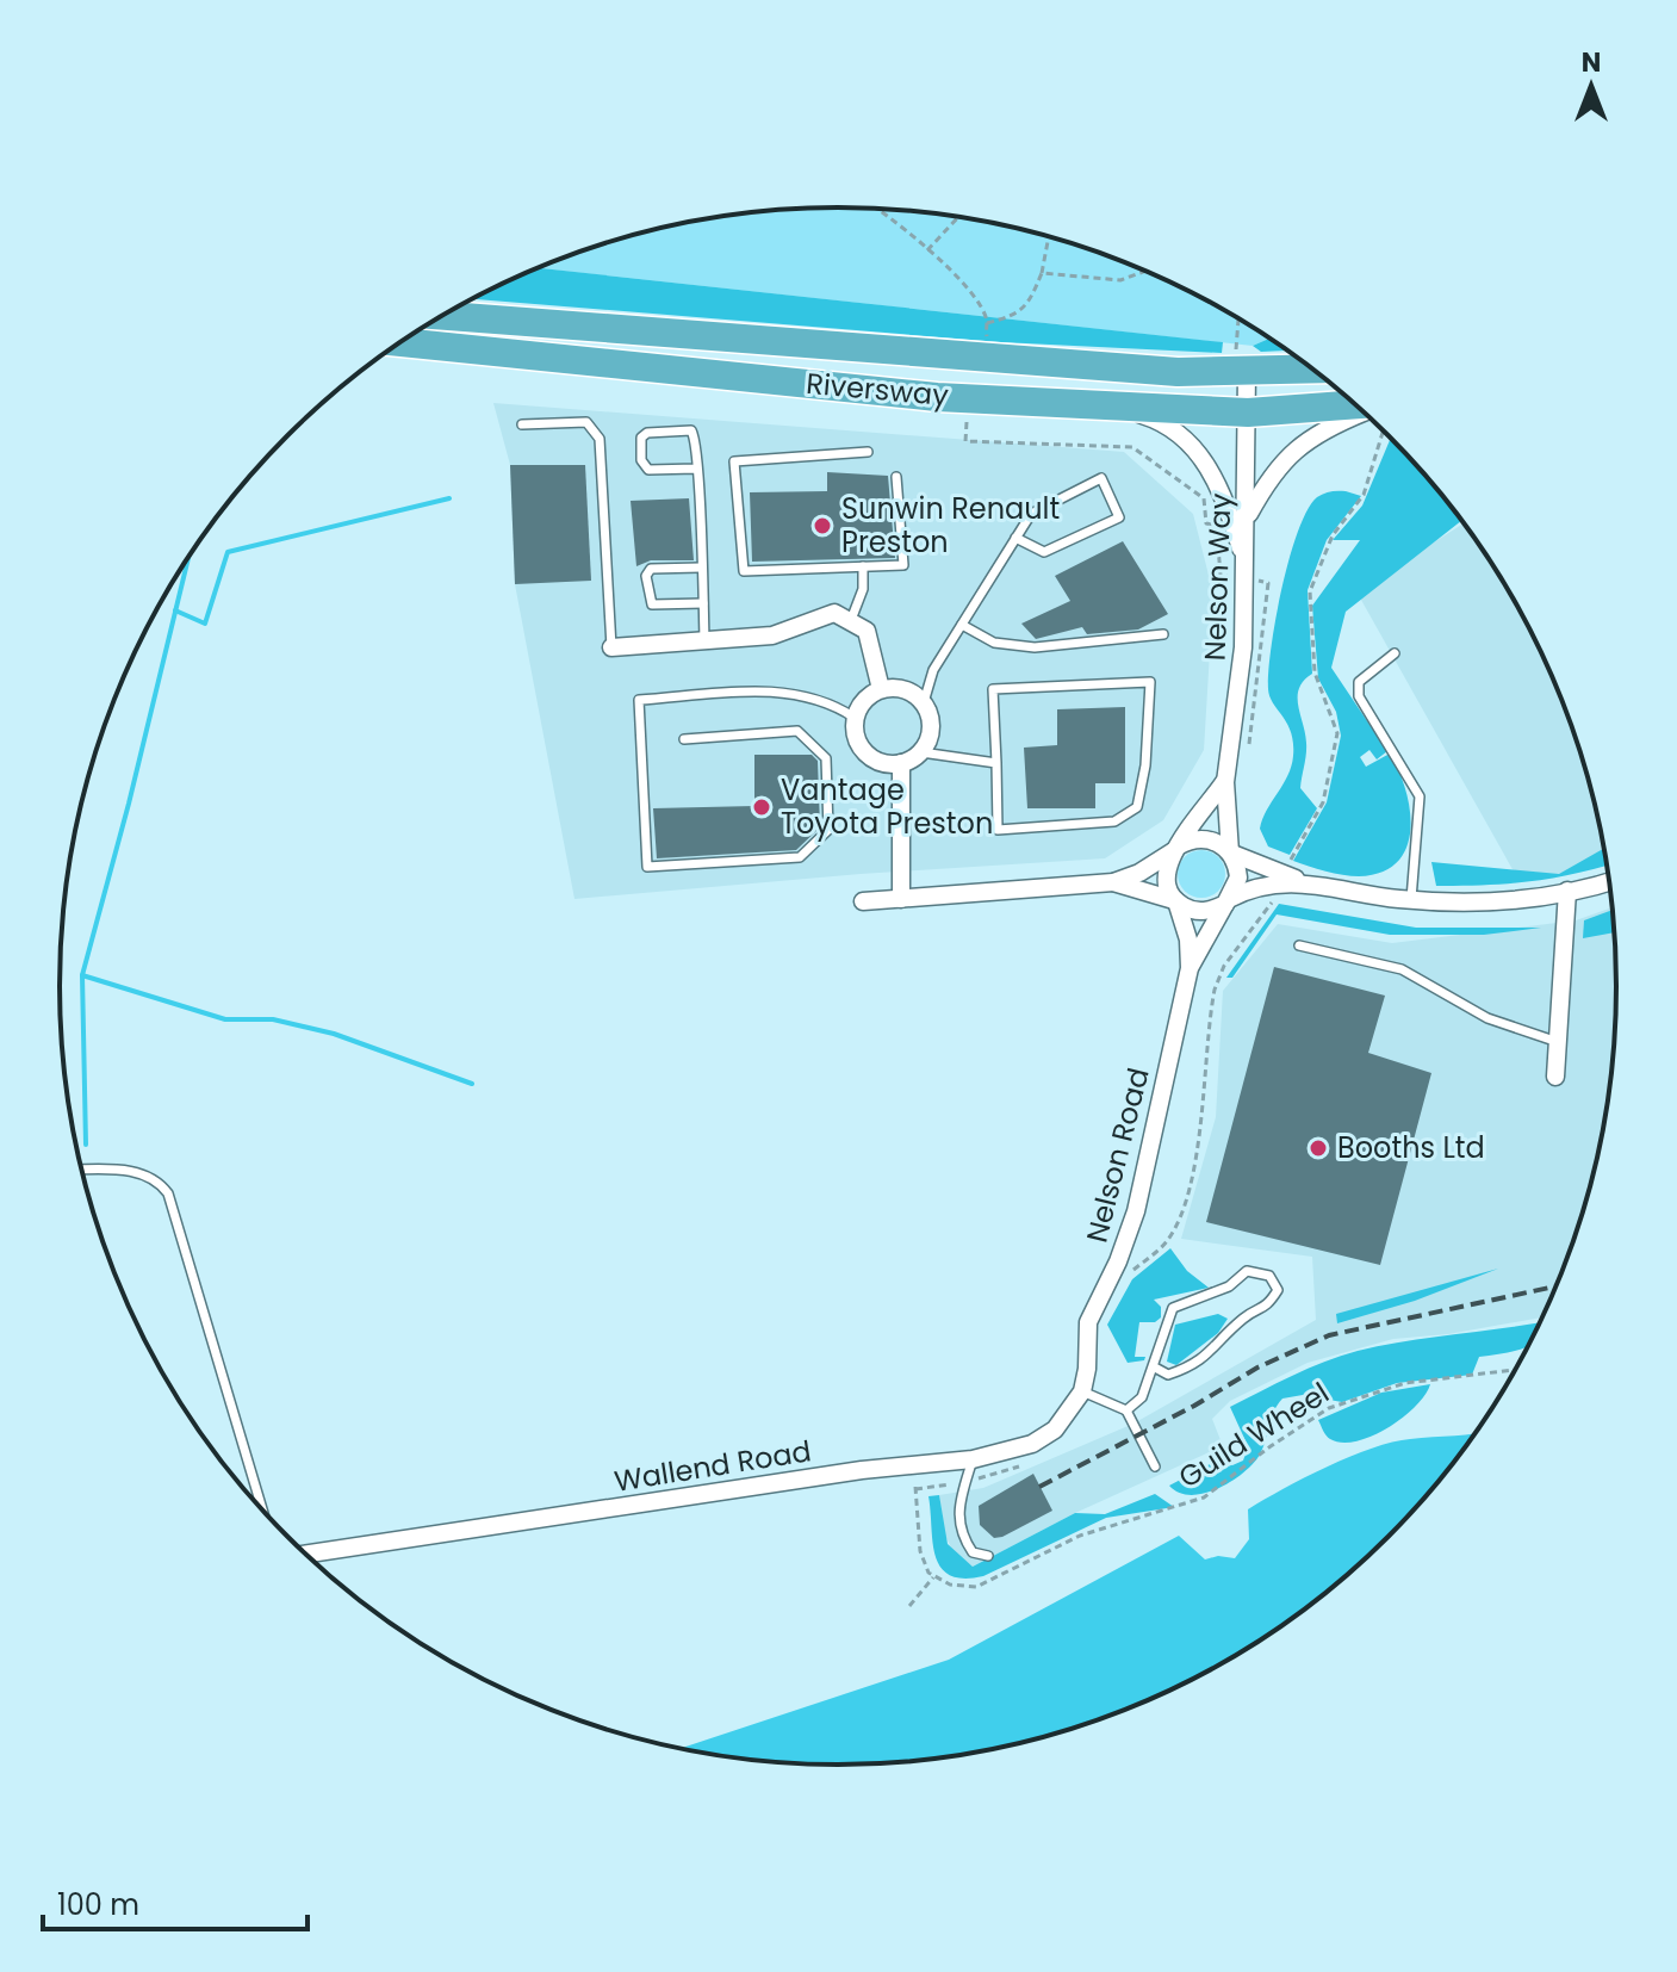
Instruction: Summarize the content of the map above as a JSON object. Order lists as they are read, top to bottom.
{
  "streets": {
    "highway": ["Riversway"],
    "street": ["Nelson Way", "Nelson Road", "Wallend Road"],
    "path": ["Guild Wheel"]
  },
  "crossings": [
    ["Riversway", "Nelson Way"],
    ["Nelson Way", "Nelson Road"],
    ["Nelson Road", "Wallend Road"]
  ],
  "places": ["Sunwin Renault Preston", "Vantage Toyota Preston", "Booths Ltd"],
  "scale_bar": "100 m",
  "north": "top"
}
